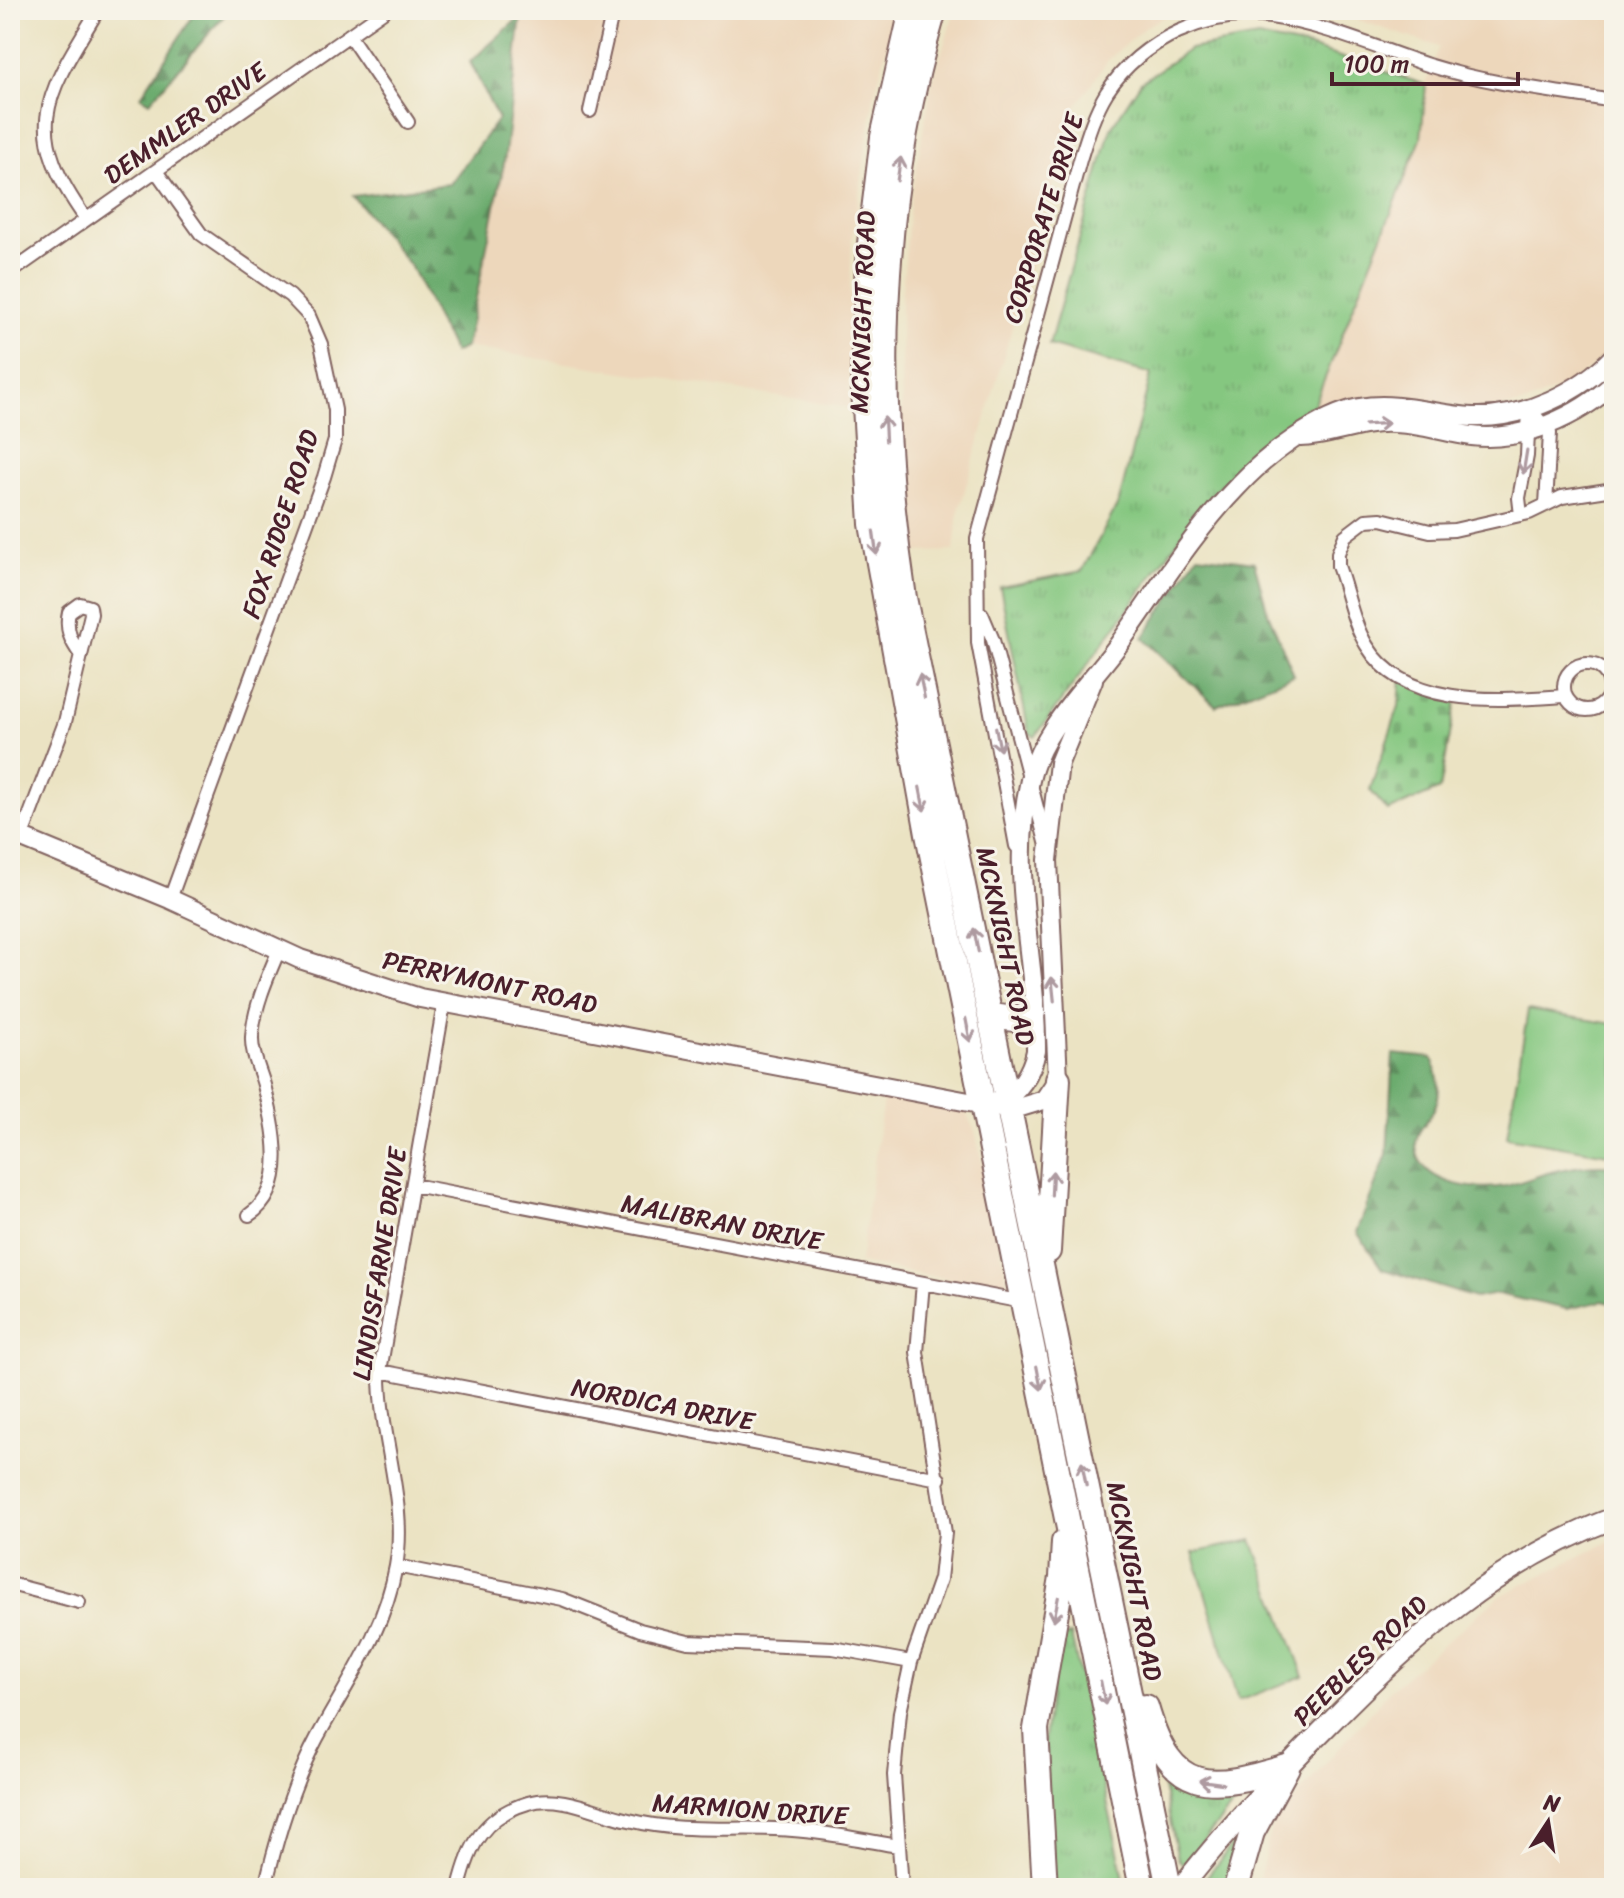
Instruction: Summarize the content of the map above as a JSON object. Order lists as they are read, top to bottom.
{
  "streets": {
    "highway": ["MCKNIGHT ROAD"],
    "main road": ["PEEBLES ROAD"],
    "street": [
      "DEMMLER DRIVE",
      "CORPORATE DRIVE",
      "FOX RIDGE ROAD",
      "PERRYMONT ROAD",
      "MALIBRAN DRIVE",
      "LINDISFARNE DRIVE",
      "NORDICA DRIVE",
      "MARMION DRIVE"
    ]
  },
  "crossings": [
    ["DEMMLER DRIVE", "FOX RIDGE ROAD"],
    ["MCKNIGHT ROAD", "PERRYMONT ROAD"],
    ["MCKNIGHT ROAD", "MALIBRAN DRIVE"],
    ["FOX RIDGE ROAD", "PERRYMONT ROAD"],
    ["PERRYMONT ROAD", "LINDISFARNE DRIVE"],
    ["MALIBRAN DRIVE", "LINDISFARNE DRIVE"],
    ["LINDISFARNE DRIVE", "NORDICA DRIVE"]
  ],
  "scale_bar": "100 m",
  "north": "top"
}
